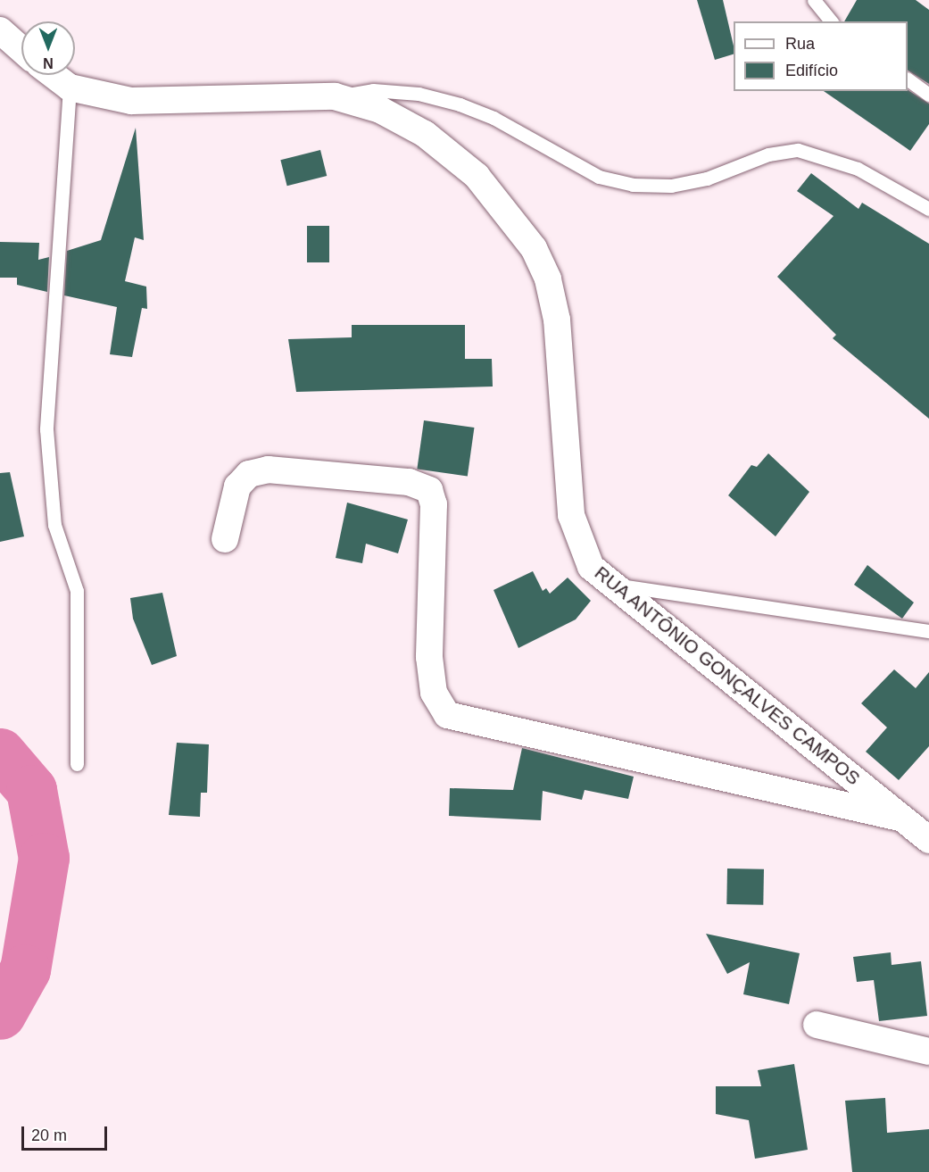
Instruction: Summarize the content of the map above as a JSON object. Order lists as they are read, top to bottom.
{
  "streets": {
    "street": ["RUA ANTÔNIO GONÇALVES CAMPOS"]
  },
  "legend": ["Rua", "Edifício"],
  "scale_bar": "20 m",
  "north": "bottom"
}
